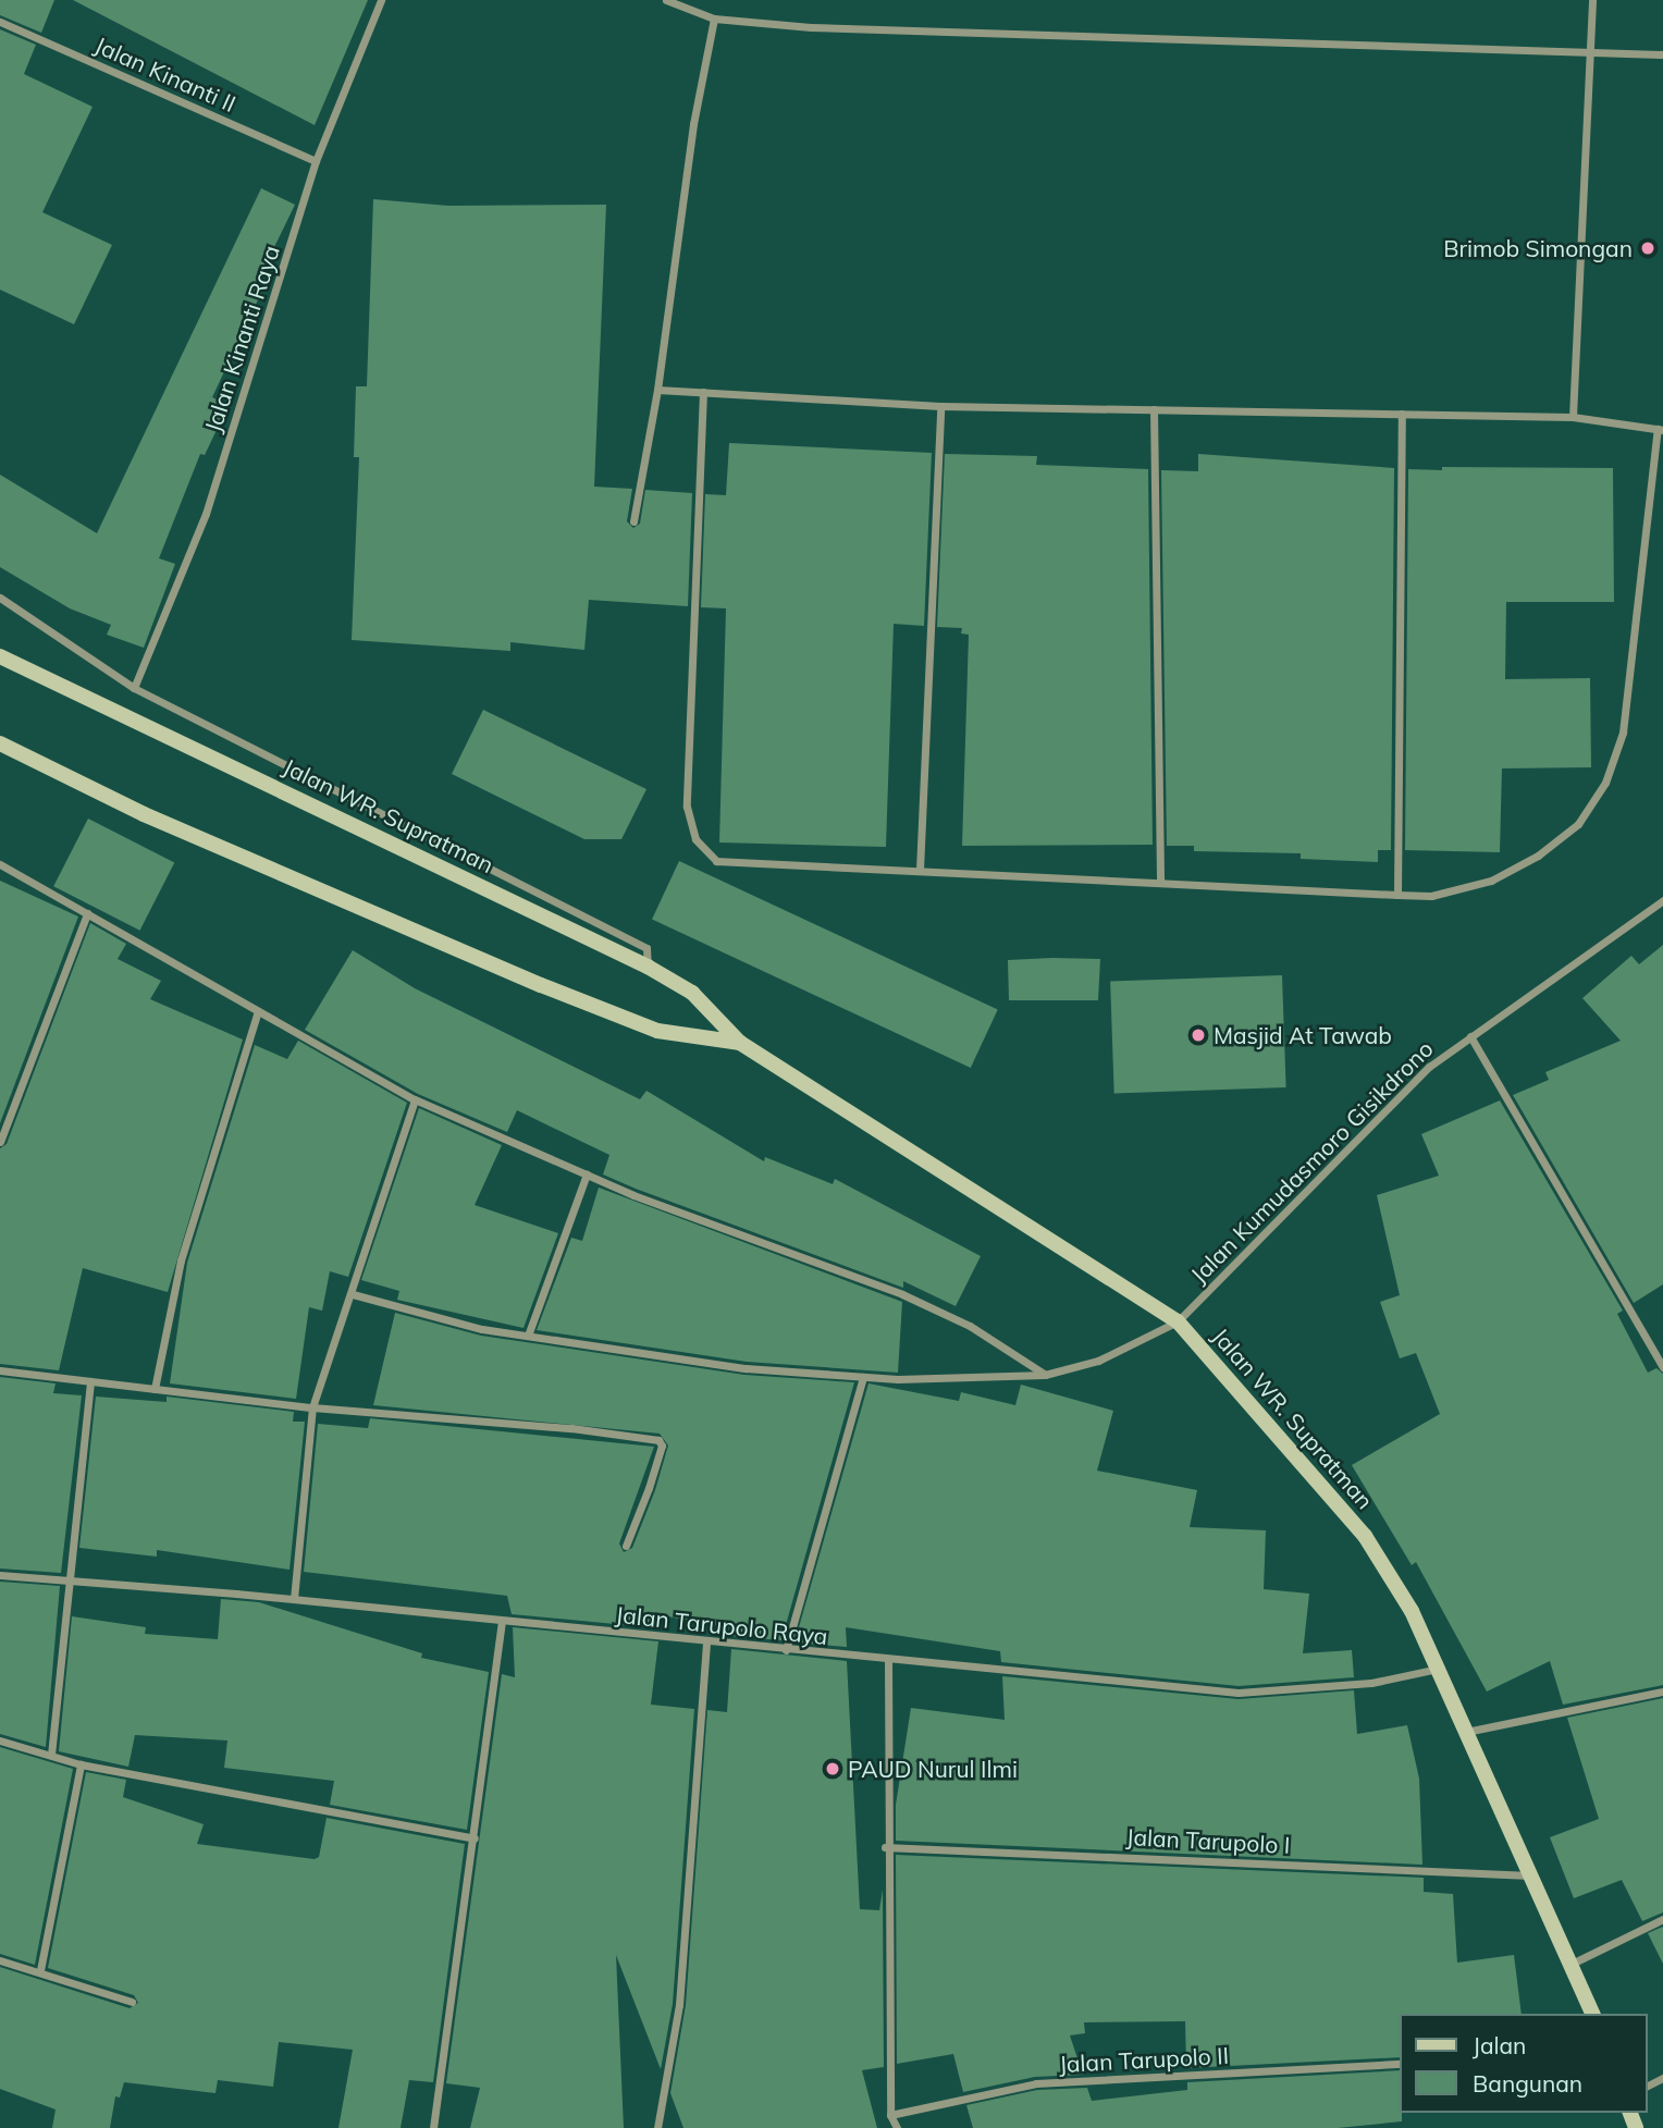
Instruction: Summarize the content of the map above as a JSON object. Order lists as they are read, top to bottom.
{
  "streets": {
    "main road": ["Jalan WR. Supratman"],
    "street": [
      "Jalan Kinanti II",
      "Jalan Kinanti Raya",
      "Jalan Kumudasmoro Gisikdrono",
      "Jalan Tarupolo Raya",
      "Jalan Tarupolo I",
      "Jalan Tarupolo II"
    ]
  },
  "crossings": [
    ["Jalan Kinanti II", "Jalan Kinanti Raya"],
    ["Jalan WR. Supratman", "Jalan Kumudasmoro Gisikdrono"],
    ["Jalan WR. Supratman", "Jalan Tarupolo Raya"],
    ["Jalan WR. Supratman", "Jalan Tarupolo I"]
  ],
  "places": ["Brimob Simongan", "Masjid At Tawab", "PAUD Nurul Ilmi"],
  "legend": ["Jalan", "Bangunan"]
}
